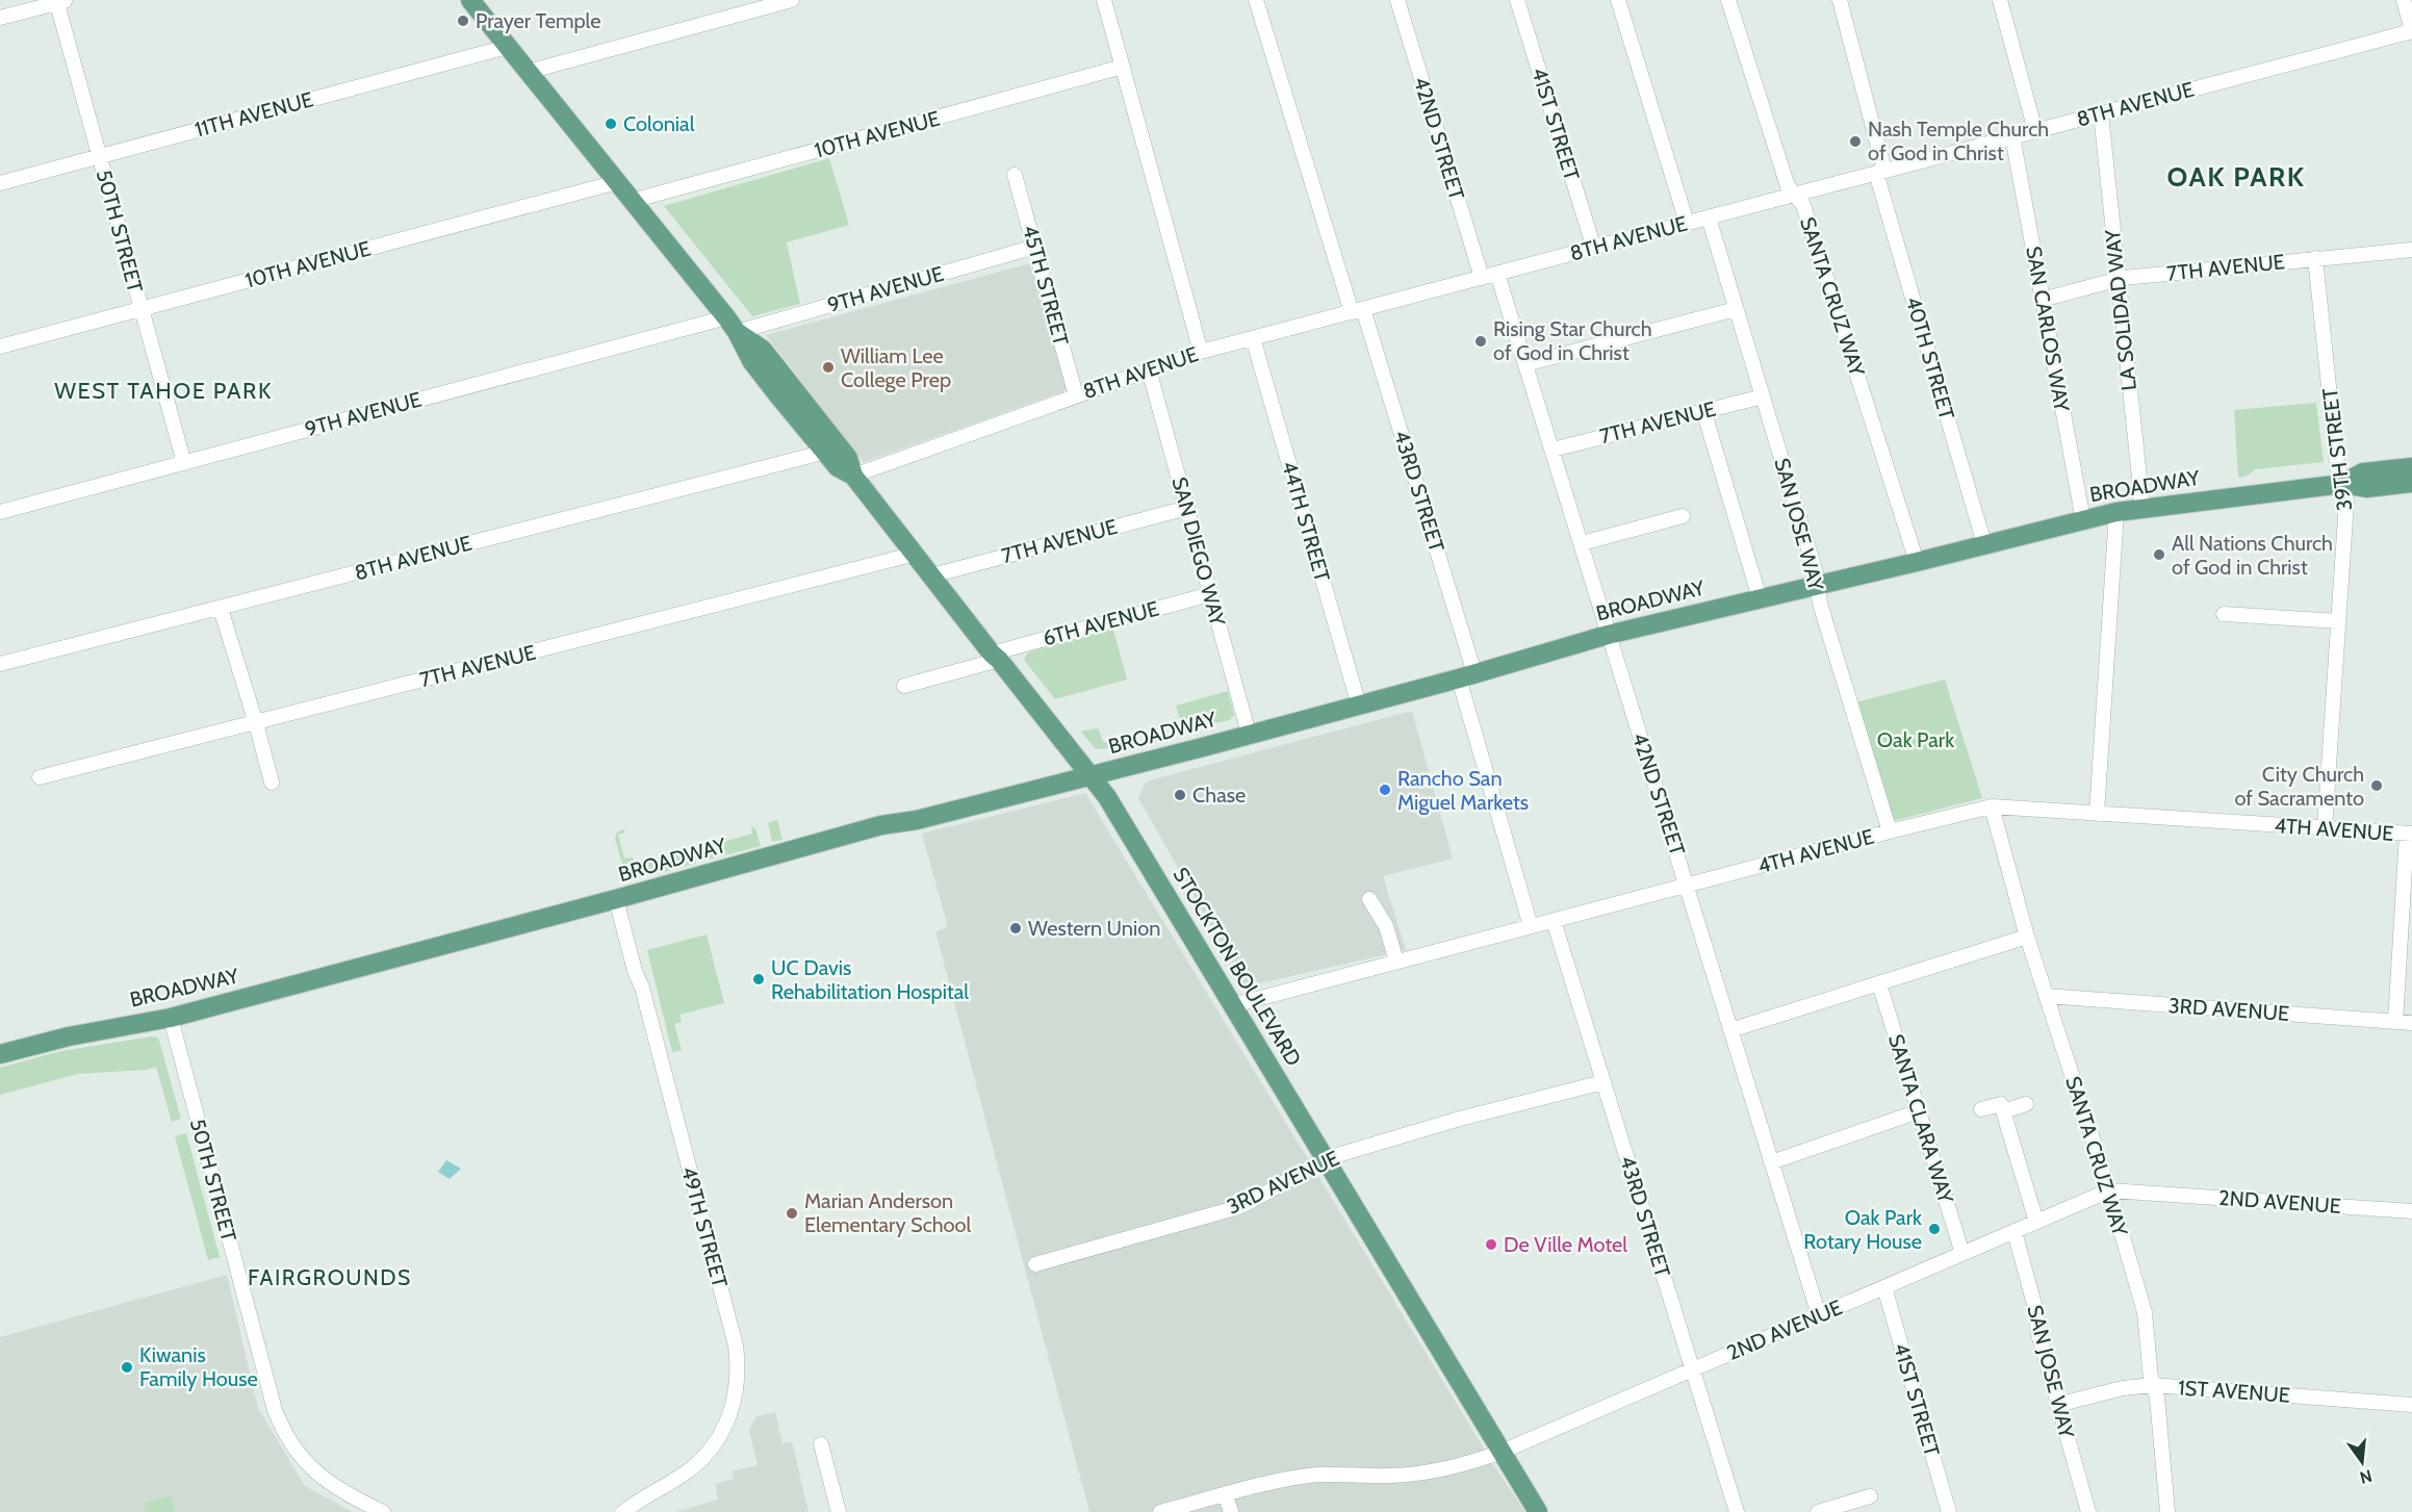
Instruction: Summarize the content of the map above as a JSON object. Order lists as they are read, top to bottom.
{
  "streets": {
    "main road": ["BROADWAY", "STOCKTON BOULEVARD"],
    "street": [
      "8TH AVENUE",
      "11TH AVENUE",
      "41ST STREET",
      "10TH AVENUE",
      "42ND STREET",
      "50TH STREET",
      "7TH AVENUE",
      "45TH STREET",
      "9TH AVENUE",
      "SANTA CRUZ WAY",
      "LA SOLIDAD WAY",
      "SAN CARLOS WAY",
      "40TH STREET",
      "39TH STREET",
      "43RD STREET",
      "44TH STREET",
      "SAN JOSE WAY",
      "SAN DIEGO WAY",
      "6TH AVENUE",
      "4TH AVENUE",
      "3RD AVENUE",
      "SANTA CLARA WAY",
      "2ND AVENUE",
      "49TH STREET",
      "1ST AVENUE"
    ]
  },
  "crossings": [
    ["8TH AVENUE", "41ST STREET"],
    ["8TH AVENUE", "42ND STREET"],
    ["8TH AVENUE", "45TH STREET"],
    ["8TH AVENUE", "SANTA CRUZ WAY"],
    ["8TH AVENUE", "LA SOLIDAD WAY"],
    ["8TH AVENUE", "SAN CARLOS WAY"],
    ["8TH AVENUE", "40TH STREET"],
    ["8TH AVENUE", "43RD STREET"],
    ["8TH AVENUE", "44TH STREET"],
    ["8TH AVENUE", "SAN JOSE WAY"],
    ["8TH AVENUE", "SAN DIEGO WAY"],
    ["8TH AVENUE", "STOCKTON BOULEVARD"],
    ["11TH AVENUE", "50TH STREET"],
    ["11TH AVENUE", "STOCKTON BOULEVARD"],
    ["41ST STREET", "2ND AVENUE"],
    ["10TH AVENUE", "50TH STREET"],
    ["10TH AVENUE", "STOCKTON BOULEVARD"],
    ["42ND STREET", "7TH AVENUE"],
    ["42ND STREET", "BROADWAY"],
    ["42ND STREET", "4TH AVENUE"],
    ["42ND STREET", "2ND AVENUE"],
    ["50TH STREET", "9TH AVENUE"],
    ["50TH STREET", "BROADWAY"],
    ["7TH AVENUE", "LA SOLIDAD WAY"],
    ["7TH AVENUE", "SAN CARLOS WAY"],
    ["7TH AVENUE", "39TH STREET"],
    ["7TH AVENUE", "SAN JOSE WAY"],
    ["7TH AVENUE", "SAN DIEGO WAY"],
    ["7TH AVENUE", "STOCKTON BOULEVARD"],
    ["45TH STREET", "9TH AVENUE"],
    ["9TH AVENUE", "STOCKTON BOULEVARD"],
    ["SANTA CRUZ WAY", "BROADWAY"],
    ["SANTA CRUZ WAY", "4TH AVENUE"],
    ["SANTA CRUZ WAY", "3RD AVENUE"],
    ["SANTA CRUZ WAY", "2ND AVENUE"],
    ["SANTA CRUZ WAY", "1ST AVENUE"],
    ["LA SOLIDAD WAY", "BROADWAY"],
    ["SAN CARLOS WAY", "BROADWAY"],
    ["40TH STREET", "BROADWAY"],
    ["39TH STREET", "BROADWAY"],
    ["39TH STREET", "4TH AVENUE"],
    ["BROADWAY", "43RD STREET"],
    ["BROADWAY", "44TH STREET"],
    ["BROADWAY", "SAN JOSE WAY"],
    ["BROADWAY", "SAN DIEGO WAY"],
    ["BROADWAY", "STOCKTON BOULEVARD"],
    ["BROADWAY", "49TH STREET"],
    ["43RD STREET", "4TH AVENUE"],
    ["43RD STREET", "3RD AVENUE"],
    ["43RD STREET", "2ND AVENUE"],
    ["SAN JOSE WAY", "4TH AVENUE"],
    ["SAN JOSE WAY", "2ND AVENUE"],
    ["SAN JOSE WAY", "1ST AVENUE"],
    ["SAN DIEGO WAY", "6TH AVENUE"],
    ["6TH AVENUE", "STOCKTON BOULEVARD"],
    ["4TH AVENUE", "STOCKTON BOULEVARD"],
    ["STOCKTON BOULEVARD", "3RD AVENUE"],
    ["STOCKTON BOULEVARD", "2ND AVENUE"],
    ["SANTA CLARA WAY", "2ND AVENUE"]
  ],
  "districts": ["OAK PARK", "WEST TAHOE PARK", "FAIRGROUNDS"],
  "parks": ["Oak Park"],
  "places": [
    "Prayer Temple",
    "Colonial",
    "Nash Temple Church of God in Christ",
    "Rising Star Church of God in Christ",
    "William Lee College Prep",
    "All Nations Church of God in Christ",
    "City Church of Sacramento",
    "Rancho San Miguel Markets",
    "Chase",
    "Western Union",
    "UC Davis Rehabilitation Hospital",
    "Marian Anderson Elementary School",
    "Oak Park Rotary House",
    "De Ville Motel",
    "Kiwanis Family House"
  ],
  "north": "bottom"
}
